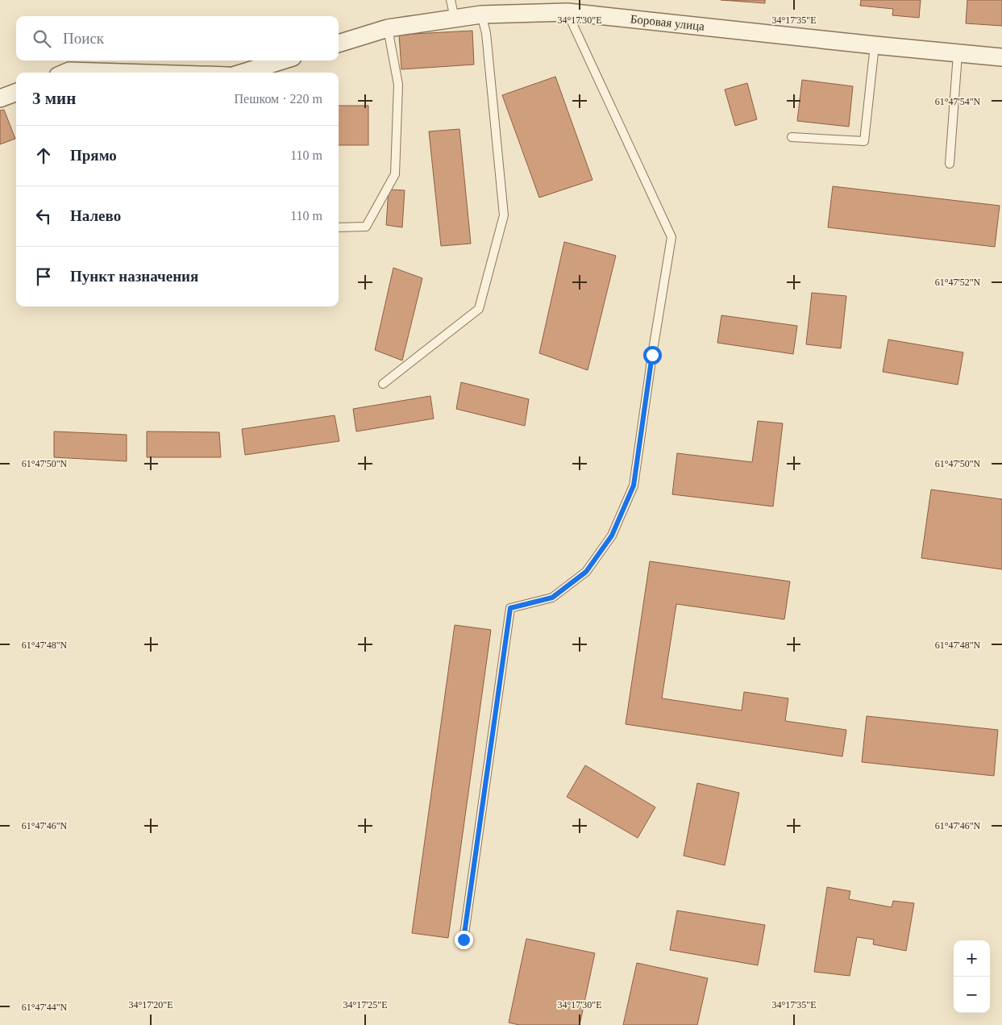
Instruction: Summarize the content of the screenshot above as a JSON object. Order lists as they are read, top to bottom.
{
  "streets": {
    "street": ["Боровая улица"]
  },
  "page": {
    "search": "Поиск",
    "heading": ["3 мин", "Пешком · 220 m"],
    "list": [
      ["Прямо", "110 m"],
      ["Налево", "110 m"],
      "Пункт назначения"
    ],
    "map_buttons": ["+", "−"]
  },
  "coordinates": [
    "34°17'30\"E",
    "34°17'35\"E",
    "61°47'54\"N",
    "61°47'52\"N",
    "61°47'50\"N",
    "61°47'48\"N",
    "61°47'46\"N",
    "34°17'20\"E",
    "34°17'25\"E",
    "61°47'44\"N"
  ]
}
